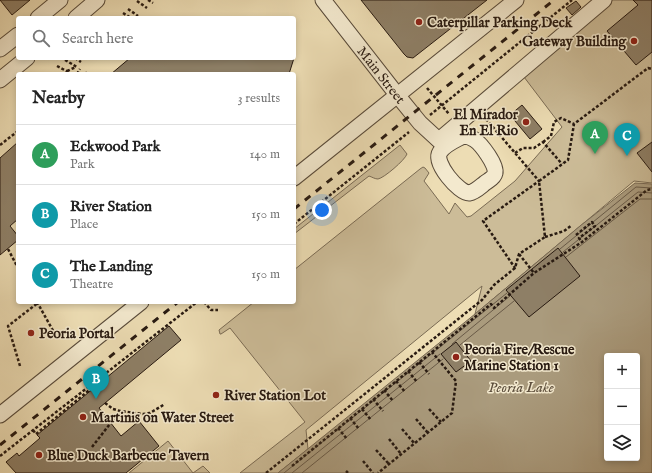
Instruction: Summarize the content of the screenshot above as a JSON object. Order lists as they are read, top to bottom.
{
  "streets": {
    "street": ["Main Street"]
  },
  "water": ["Peoria Lake"],
  "places": [
    "Caterpillar Parking Deck",
    "Gateway Building",
    "El Mirador En El Rio",
    "Peoria Portal",
    "Peoria Fire/Rescue Marine Station 1",
    "River Station Lot",
    "Martinis on Water Street",
    "Blue Duck Barbecue Tavern"
  ],
  "page": {
    "search": "Search here",
    "heading": ["Nearby", "3 results"],
    "pins": ["A", "C", "B"],
    "list": [
      {
        "mark": "A",
        "name": "Eckwood Park",
        "note": "Park",
        "value": "140 m"
      },
      {
        "mark": "B",
        "name": "River Station",
        "note": "Place",
        "value": "150 m"
      },
      {
        "mark": "C",
        "name": "The Landing",
        "note": "Theatre",
        "value": "150 m"
      }
    ],
    "map_buttons": ["+", "−"]
  }
}
